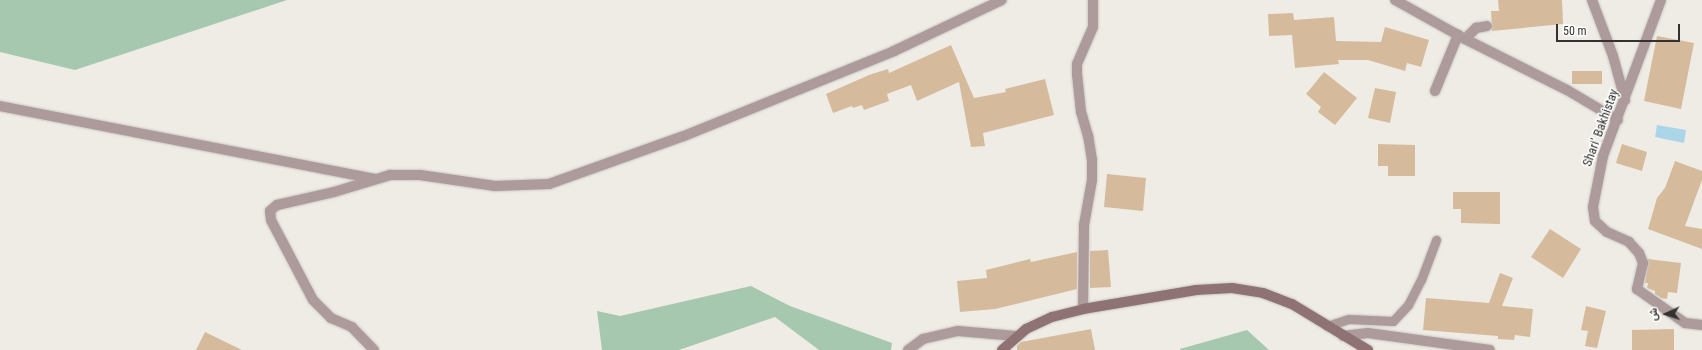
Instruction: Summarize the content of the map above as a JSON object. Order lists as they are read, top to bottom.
{
  "streets": {
    "street": ["Shari' Bakhistay"]
  },
  "scale_bar": "50 m",
  "north": "left"
}
